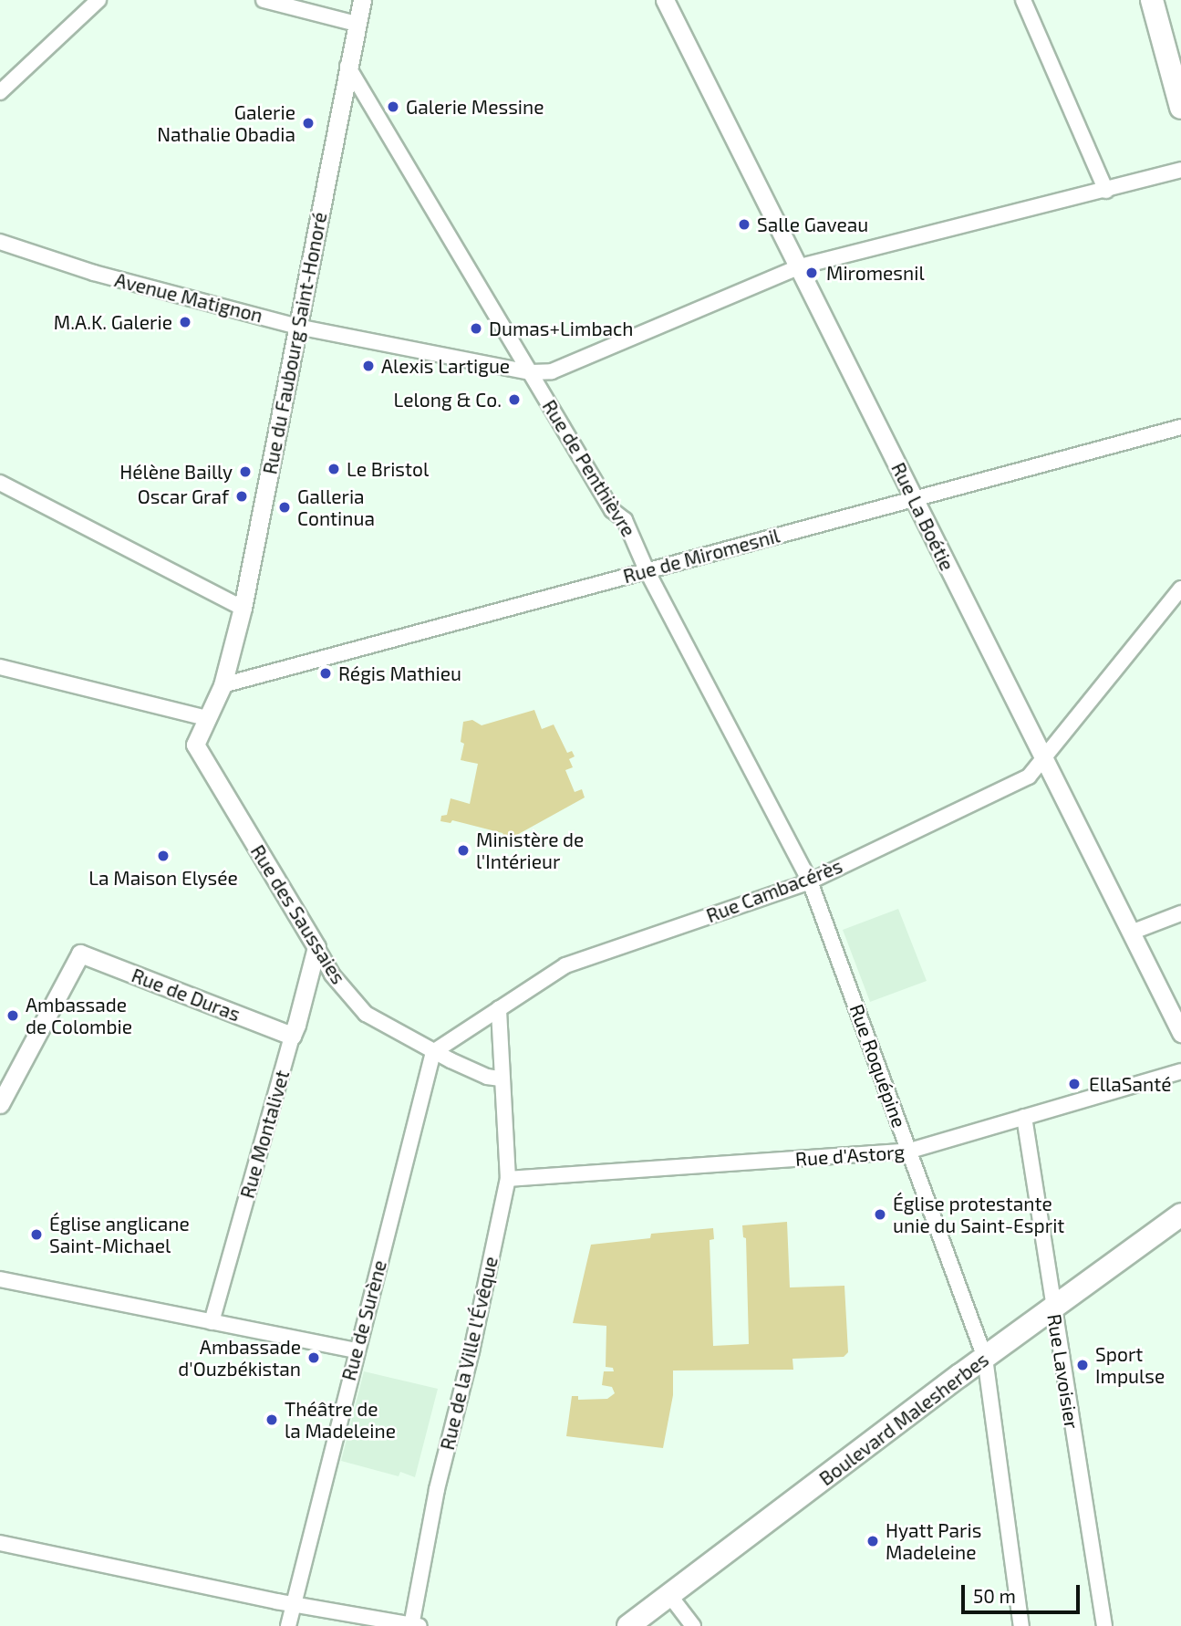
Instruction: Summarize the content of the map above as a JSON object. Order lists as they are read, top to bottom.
{
  "streets": {
    "main road": ["Boulevard Malesherbes"],
    "street": [
      "Avenue Matignon",
      "Rue du Faubourg Saint-Honoré",
      "Rue de Penthièvre",
      "Rue La Boétie",
      "Rue de Miromesnil",
      "Rue Cambacérès",
      "Rue des Saussaies",
      "Rue de Duras",
      "Rue Roquépine",
      "Rue Montalivet",
      "Rue d'Astorg",
      "Rue de Surène",
      "Rue de la Ville l'Évêque",
      "Rue Lavoisier"
    ]
  },
  "crossings": [
    ["Avenue Matignon", "Rue du Faubourg Saint-Honoré"],
    ["Avenue Matignon", "Rue de Penthièvre"],
    ["Rue du Faubourg Saint-Honoré", "Rue de Penthièvre"],
    ["Rue du Faubourg Saint-Honoré", "Rue de Miromesnil"],
    ["Rue du Faubourg Saint-Honoré", "Rue des Saussaies"],
    ["Rue de Penthièvre", "Rue de Miromesnil"],
    ["Rue de Penthièvre", "Rue Cambacérès"],
    ["Rue de Penthièvre", "Rue Roquépine"],
    ["Rue La Boétie", "Rue de Miromesnil"],
    ["Rue La Boétie", "Rue Cambacérès"],
    ["Rue Cambacérès", "Rue des Saussaies"],
    ["Rue Cambacérès", "Rue Roquépine"],
    ["Rue Cambacérès", "Rue de Surène"],
    ["Rue Cambacérès", "Rue de la Ville l'Évêque"],
    ["Rue des Saussaies", "Rue Montalivet"],
    ["Rue des Saussaies", "Rue de Surène"],
    ["Rue des Saussaies", "Rue de la Ville l'Évêque"],
    ["Rue de Duras", "Rue Montalivet"],
    ["Rue Roquépine", "Rue d'Astorg"],
    ["Rue Roquépine", "Boulevard Malesherbes"],
    ["Rue d'Astorg", "Rue de la Ville l'Évêque"],
    ["Rue d'Astorg", "Rue Lavoisier"],
    ["Rue Lavoisier", "Boulevard Malesherbes"]
  ],
  "places": [
    "Galerie Messine",
    "Galerie Nathalie Obadia",
    "Salle Gaveau",
    "Miromesnil",
    "M.A.K. Galerie",
    "Dumas+Limbach",
    "Alexis Lartigue",
    "Lelong & Co.",
    "Le Bristol",
    "Hélène Bailly",
    "Oscar Graf",
    "Galleria Continua",
    "Régis Mathieu",
    "Ministère de l'Intérieur",
    "La Maison Elysée",
    "Ambassade de Colombie",
    "EllaSanté",
    "Église protestante unie du Saint-Esprit",
    "Église anglicane Saint-Michael",
    "Ambassade d'Ouzbékistan",
    "Sport Impulse",
    "Théâtre de la Madeleine",
    "Hyatt Paris Madeleine"
  ],
  "scale_bar": "50 m"
}
